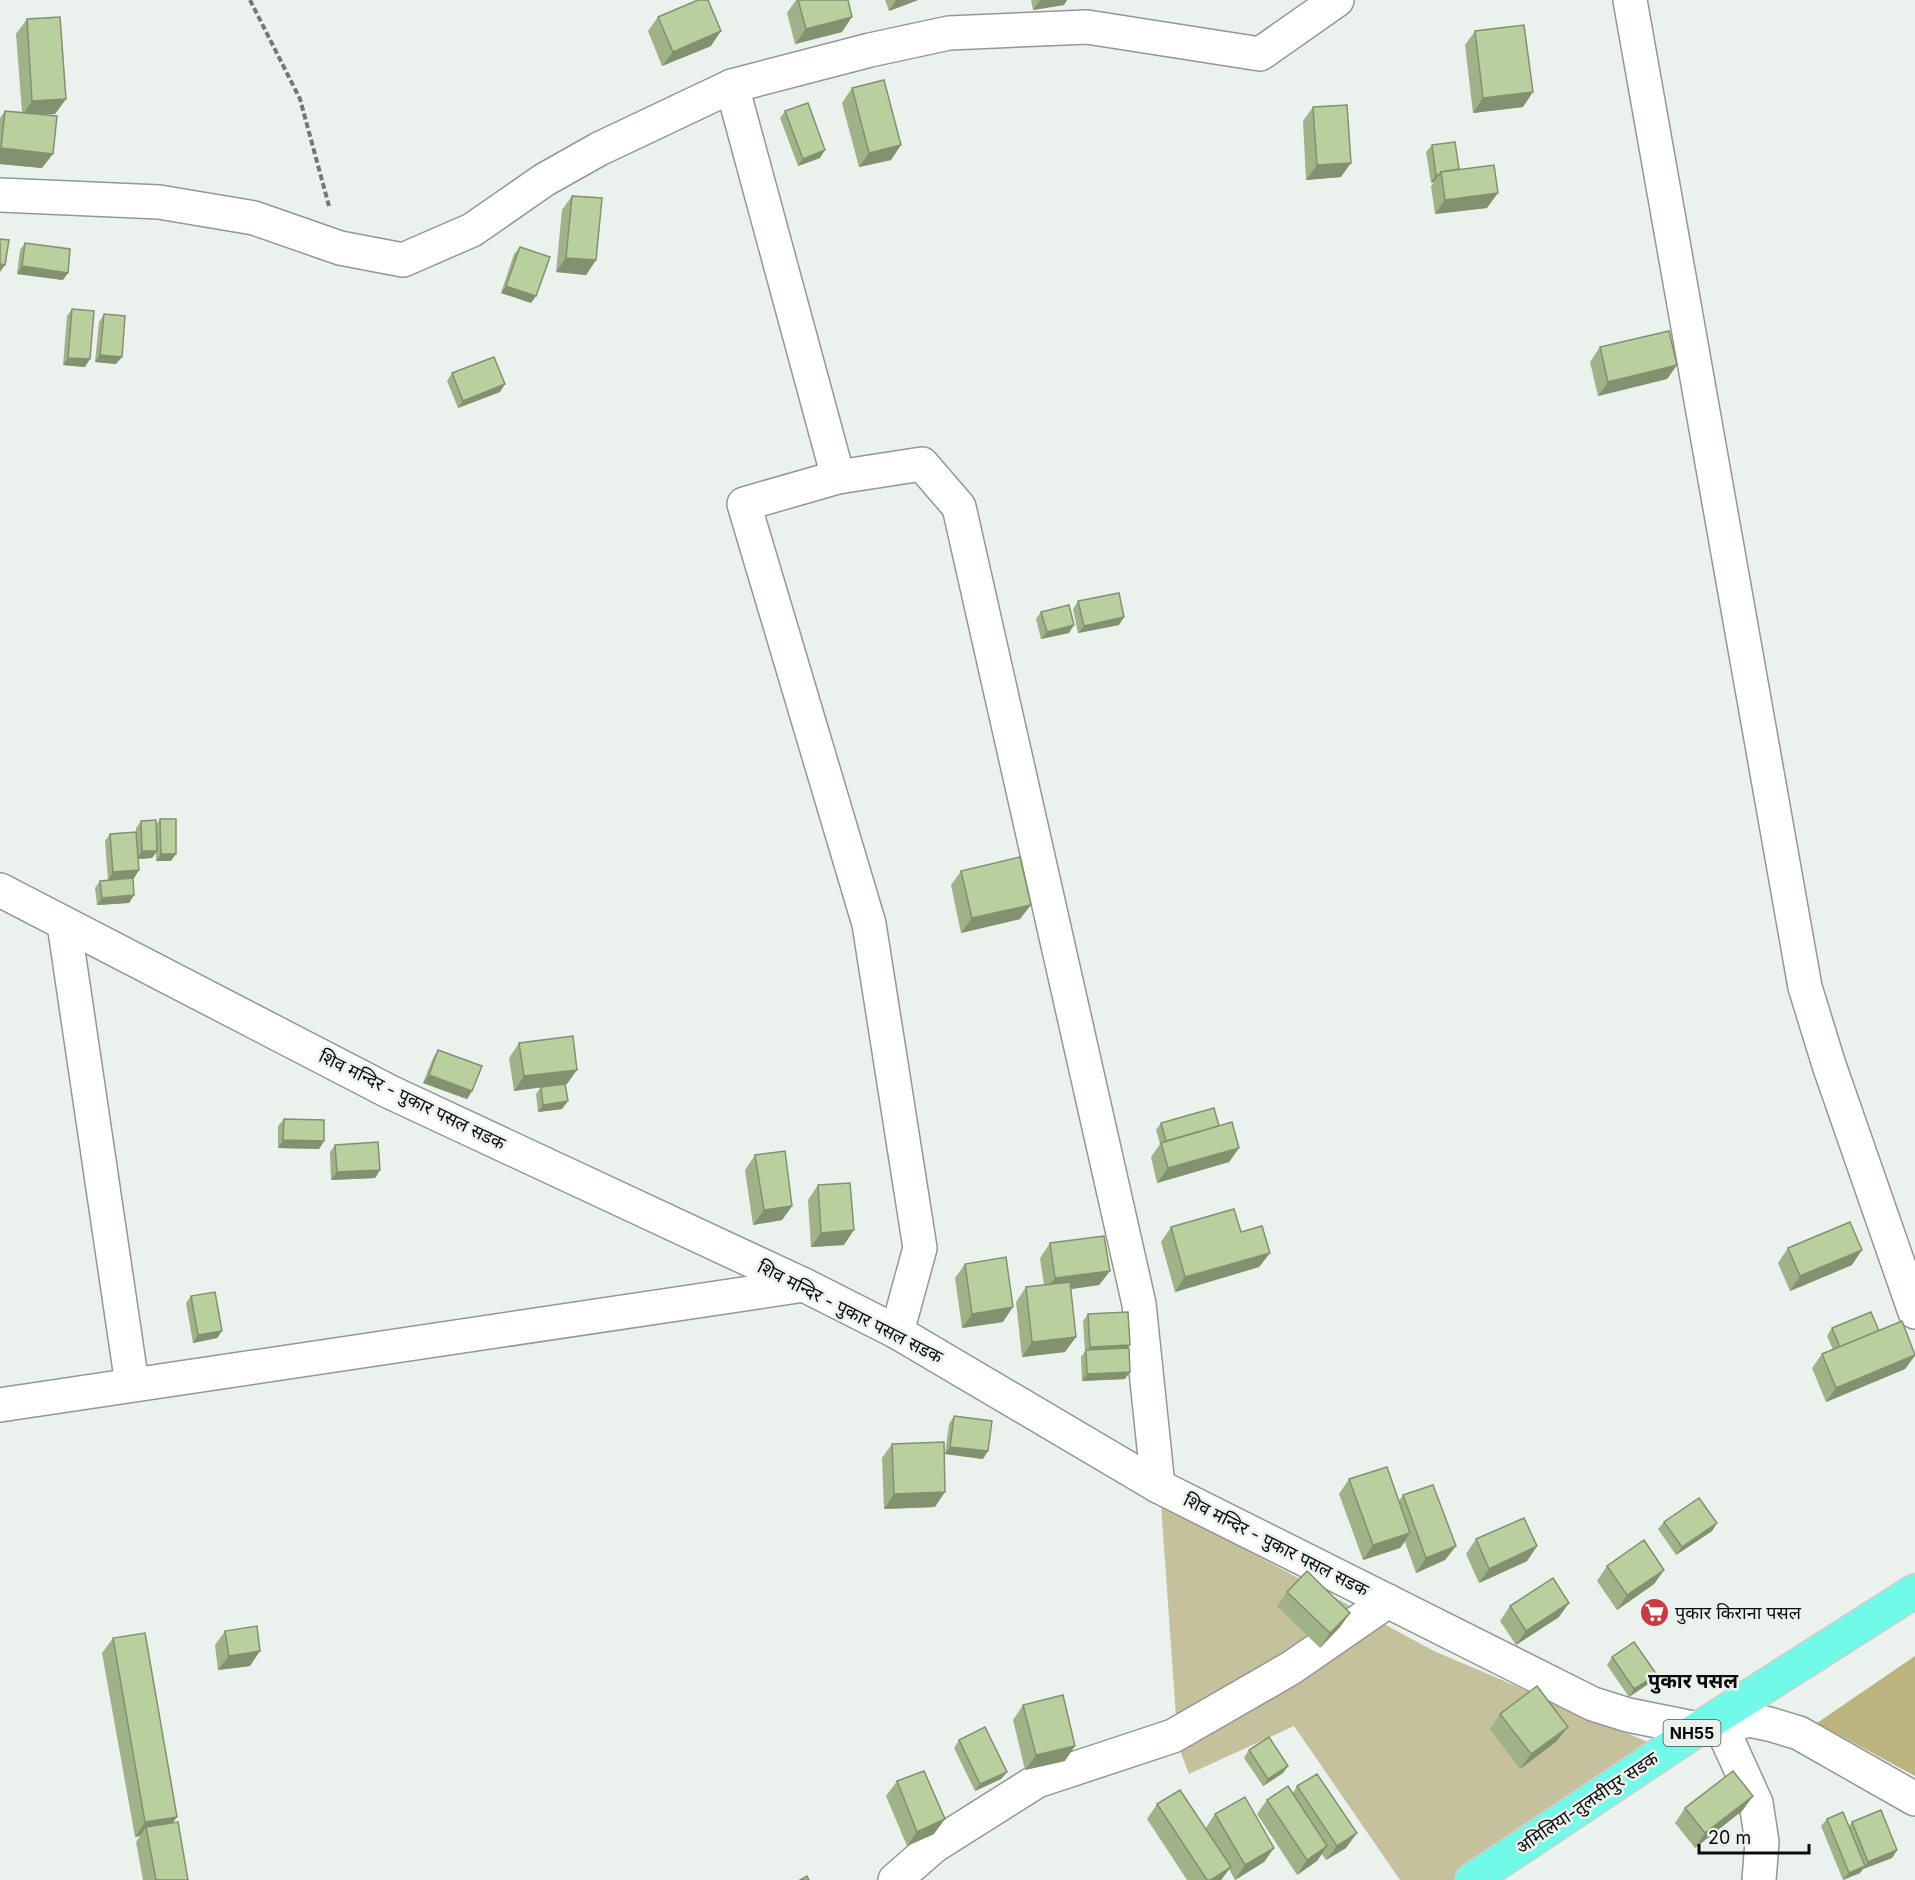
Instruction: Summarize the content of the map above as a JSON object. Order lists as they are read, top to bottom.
{
  "streets": {
    "main road": ["NH55", "अमिलिया-तुलसीपुर सडक"],
    "street": ["शिव मन्दिर - पुकार पसल सडक"]
  },
  "crossings": [
    ["शिव मन्दिर - पुकार पसल सडक", "अमिलिया-तुलसीपुर सडक"]
  ],
  "districts": ["पुकार पसल"],
  "places": {
    "supermarket": ["पुकार किराना पसल"]
  },
  "scale_bar": "20 m"
}
